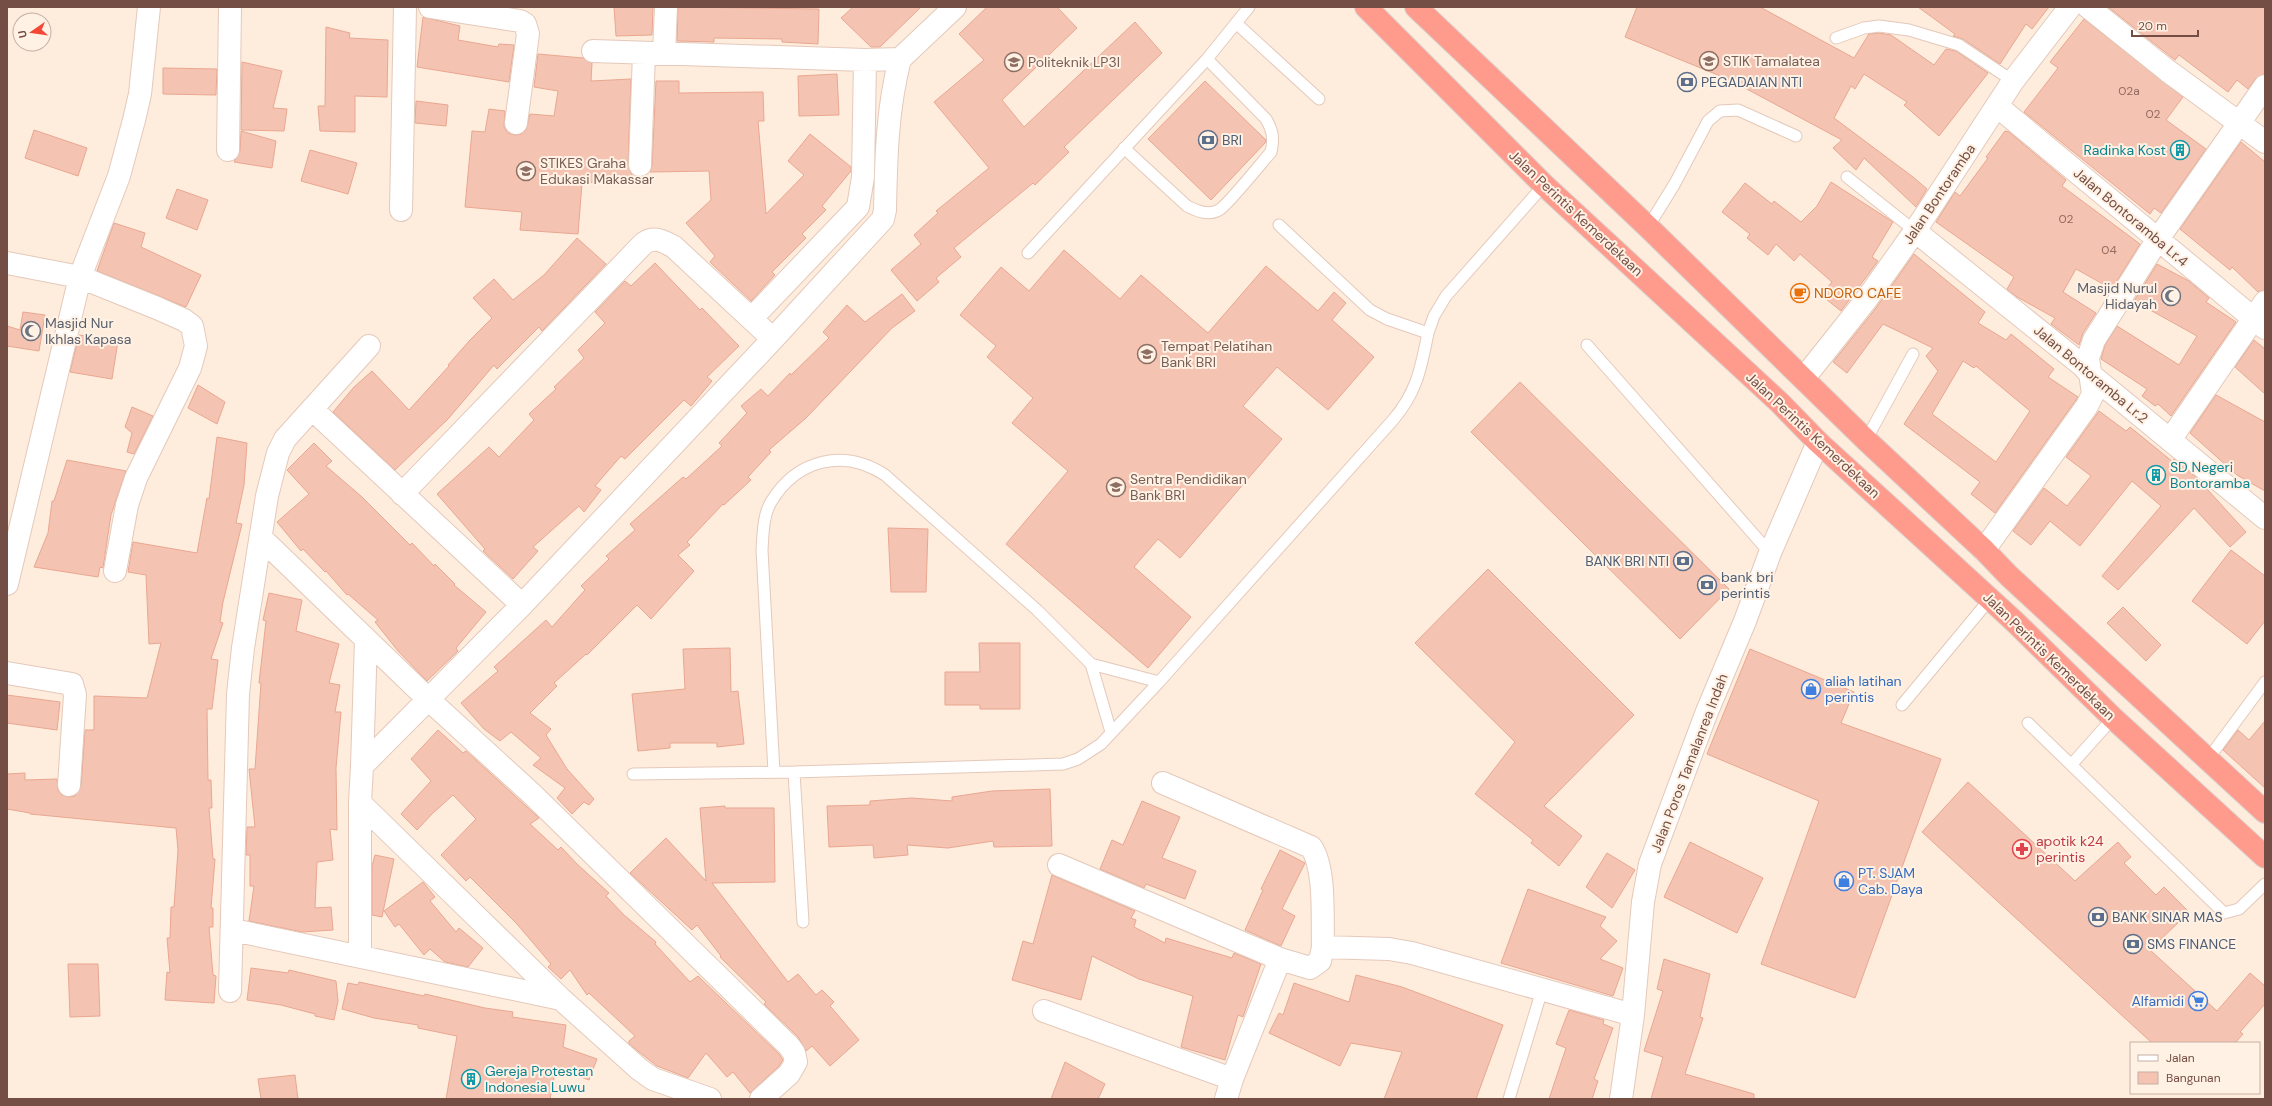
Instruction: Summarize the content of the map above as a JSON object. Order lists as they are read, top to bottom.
{
  "streets": {
    "highway": ["Jalan Perintis Kemerdekaan"],
    "street": [
      "Jalan Bontoramba",
      "Jalan Bontoramba Lr.4",
      "Jalan Bontoramba Lr.2",
      "Jalan Poros Tamalanrea Indah"
    ]
  },
  "crossings": [
    ["Jalan Bontoramba", "Jalan Bontoramba Lr.4"],
    ["Jalan Bontoramba", "Jalan Bontoramba Lr.2"],
    ["Jalan Perintis Kemerdekaan", "Jalan Poros Tamalanrea Indah"]
  ],
  "places": {
    "school or university": [
      "STIK Tamalatea",
      "Politeknik LP3I",
      "STIKES Graha Edukasi Makassar",
      "Tempat Pelatihan Bank BRI",
      "Sentra Pendidikan Bank BRI"
    ],
    "bank": [
      "PEGADAIAN NTI",
      "BRI",
      "BANK BRI NTI",
      "bank bri perintis",
      "BANK SINAR MAS",
      "SMS FINANCE"
    ],
    "building": ["Radinka Kost", "SD Negeri Bontoramba", "Gereja Protestan Indonesia Luwu"],
    "cafe": ["NDORO CAFE"],
    "mosque": ["Masjid Nurul Hidayah", "Masjid Nur Ikhlas Kapasa"],
    "shop": ["aliah latihan perintis", "PT. SJAM Cab. Daya"],
    "pharmacy": ["apotik k24 perintis"],
    "supermarket": ["Alfamidi"]
  },
  "house_numbers": [
    "02a",
    "02",
    "02",
    "04"
  ],
  "legend": ["Jalan", "Bangunan"],
  "scale_bar": "20 m",
  "north": "left"
}
